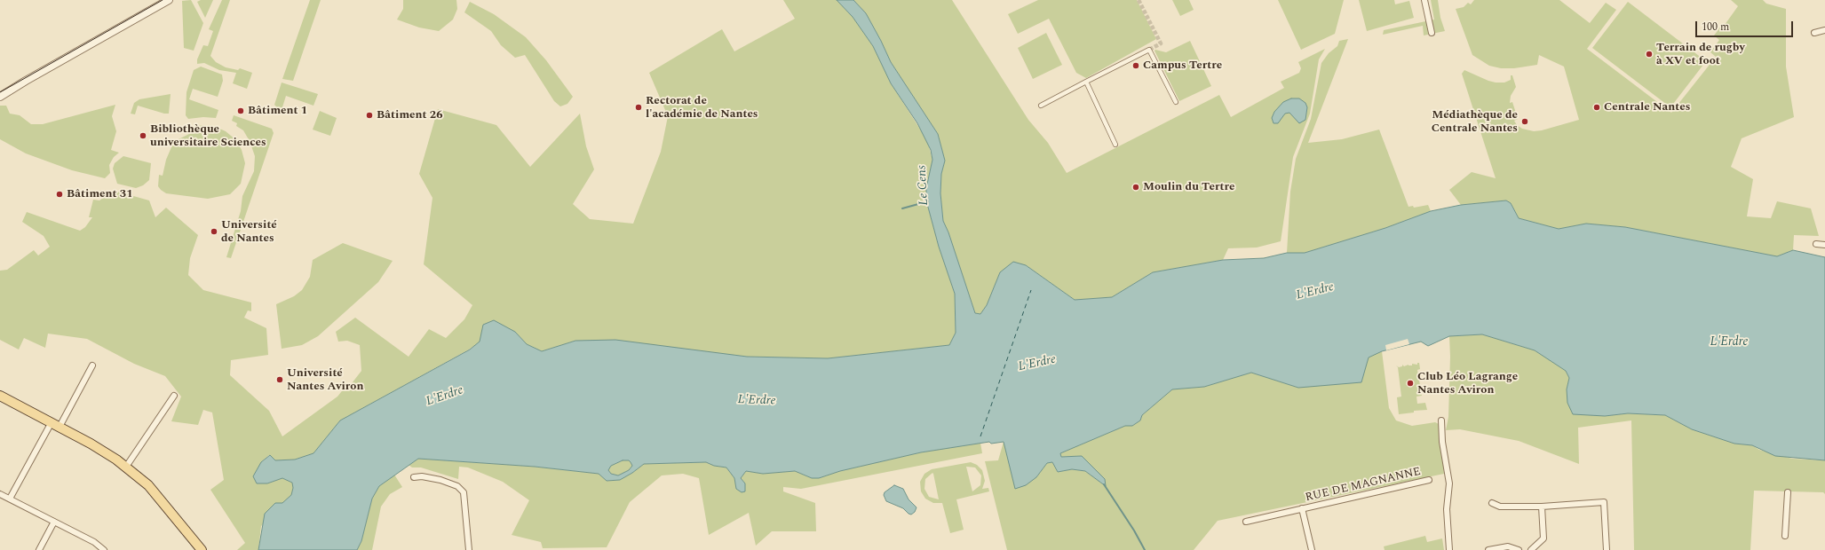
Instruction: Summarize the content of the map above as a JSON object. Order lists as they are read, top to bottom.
{
  "streets": {
    "street": ["RUE DE MAGNANNE"]
  },
  "water": ["Le Cens", "L'Erdre"],
  "places": [
    "Terrain de rugby à XV et foot",
    "Campus Tertre",
    "Rectorat de l'académie de Nantes",
    "Centrale Nantes",
    "Bâtiment 1",
    "Bâtiment 26",
    "Médiathèque de Centrale Nantes",
    "Bibliothèque universitaire Sciences",
    "Moulin du Tertre",
    "Bâtiment 31",
    "Université de Nantes",
    "Université Nantes Aviron",
    "Club Léo Lagrange Nantes Aviron"
  ],
  "scale_bar": "100 m"
}
